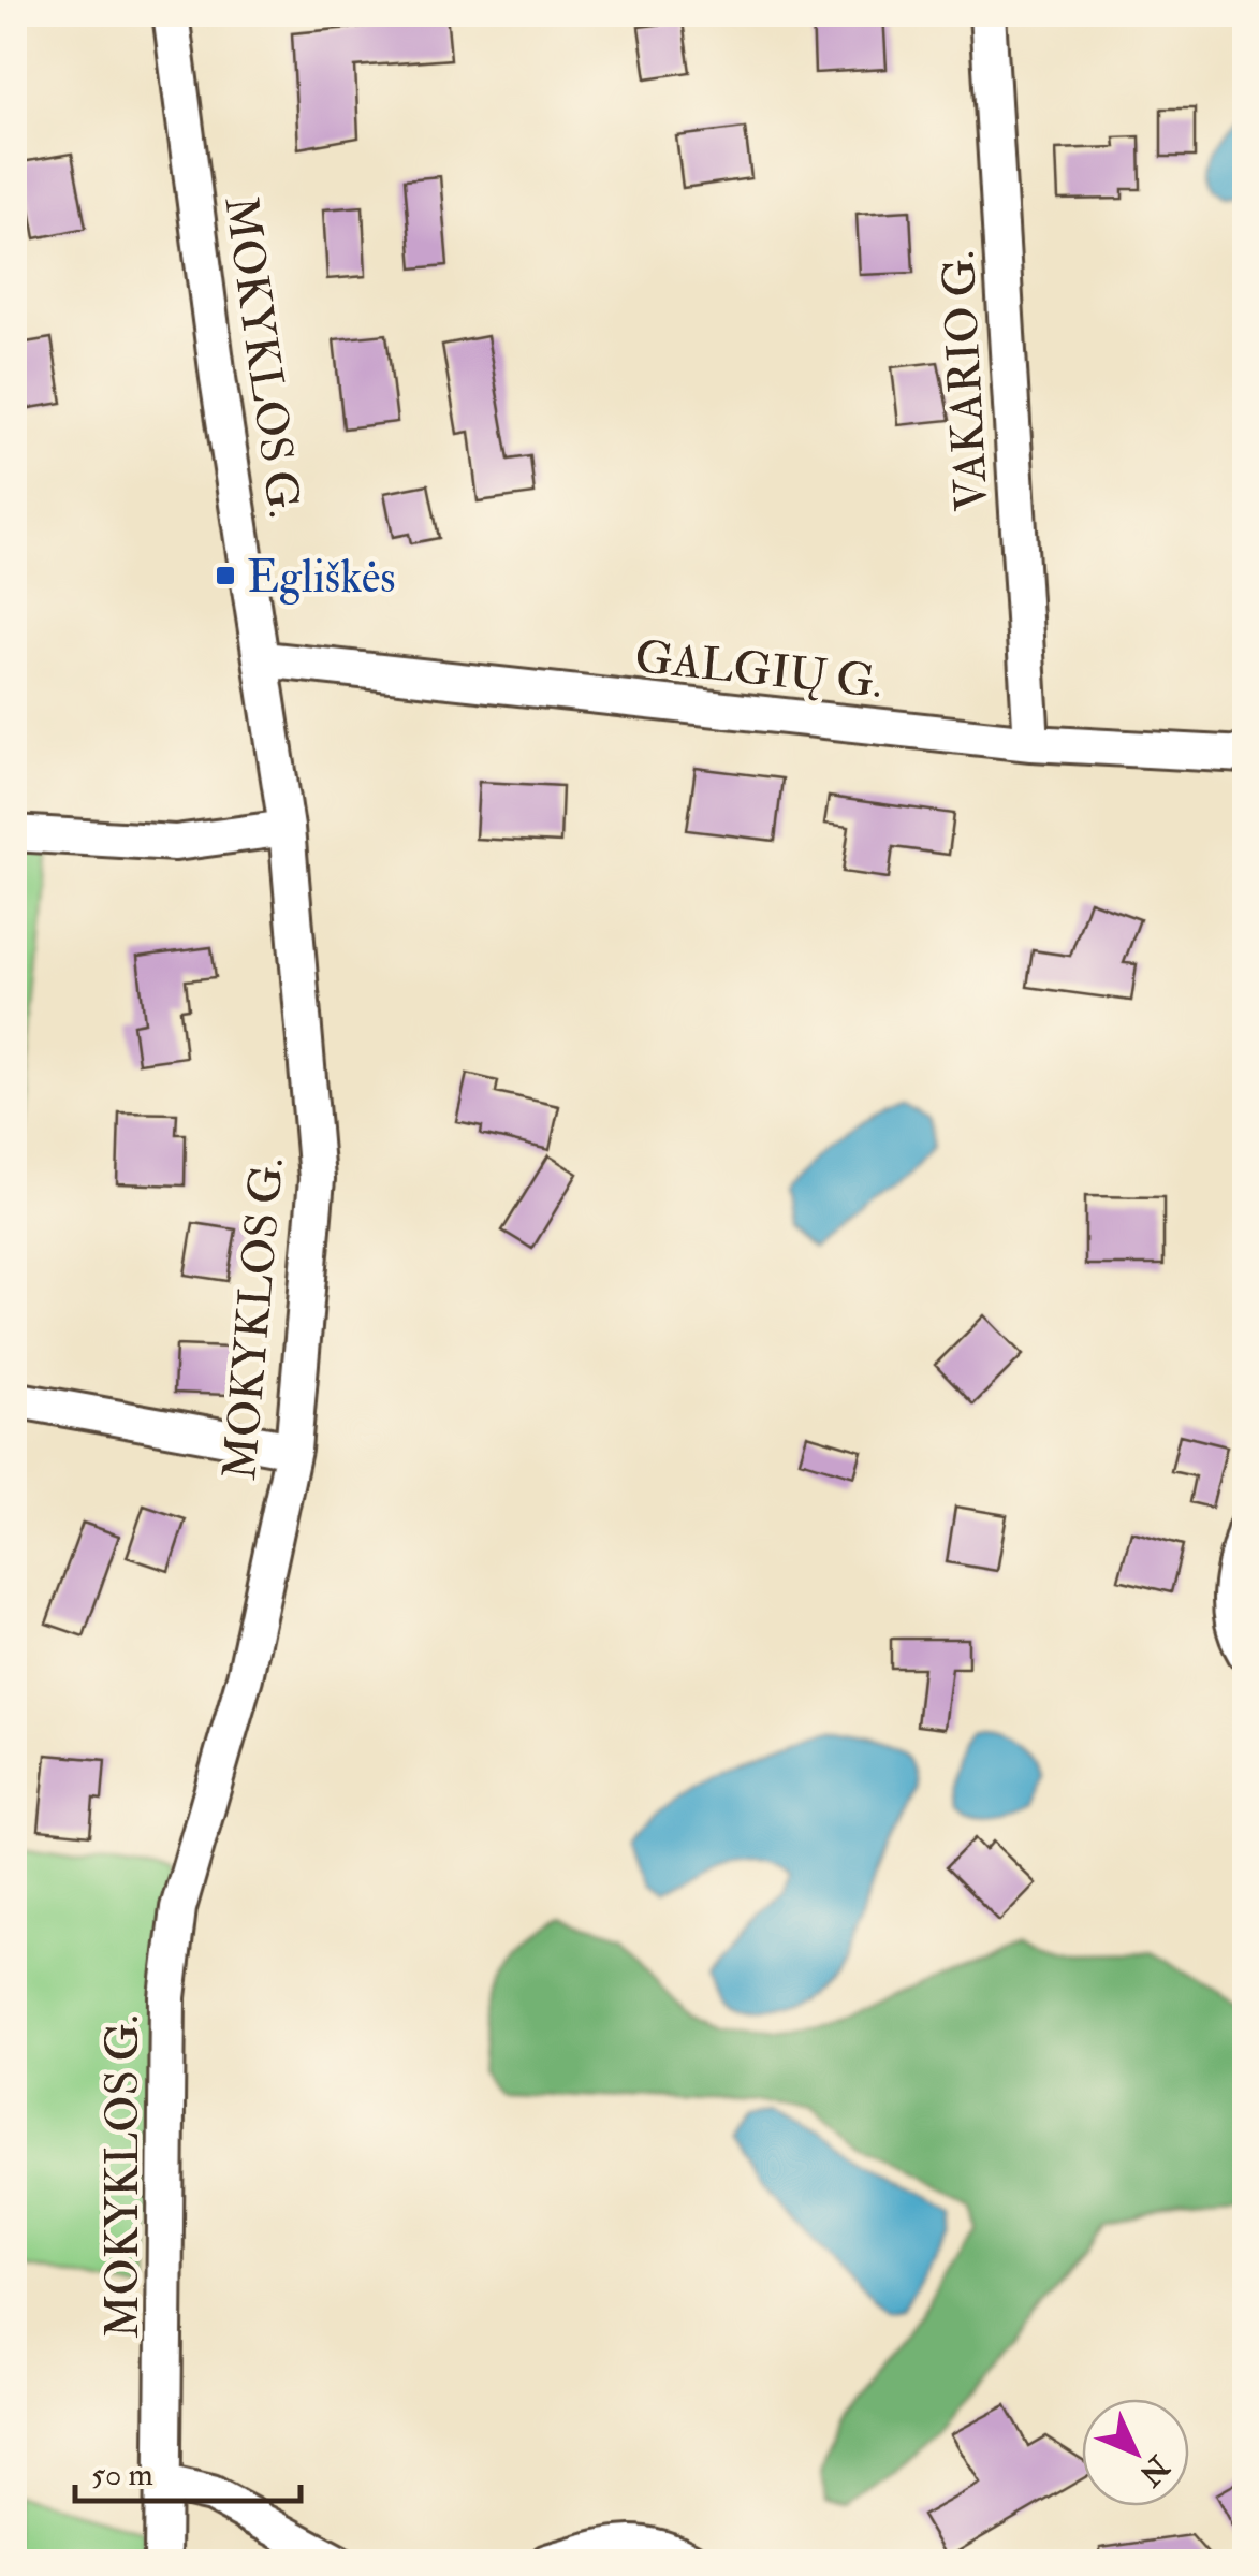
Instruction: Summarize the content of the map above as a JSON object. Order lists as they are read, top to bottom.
{
  "streets": {
    "street": ["MOKYKLOS G.", "VAKARIO G.", "GALGIŲ G."]
  },
  "crossings": [
    ["MOKYKLOS G.", "GALGIŲ G."],
    ["VAKARIO G.", "GALGIŲ G."]
  ],
  "places": {
    "transit": ["Egliškės"]
  },
  "scale_bar": "50 m",
  "north": "bottom right"
}
